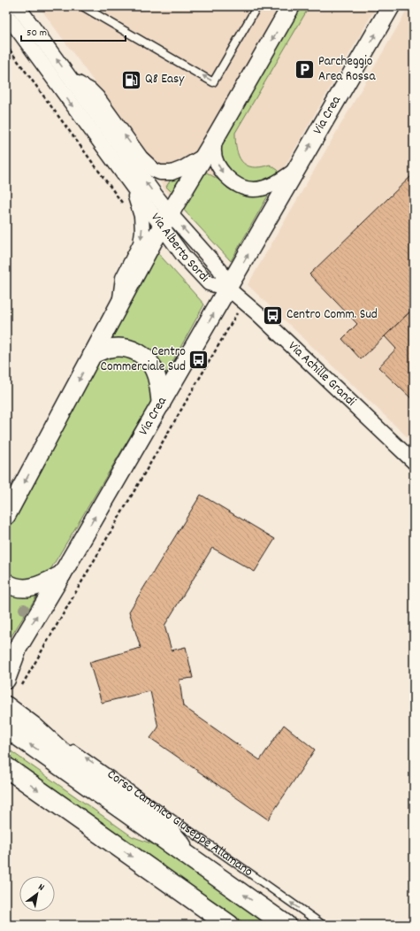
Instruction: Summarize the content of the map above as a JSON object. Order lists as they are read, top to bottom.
{
  "streets": {
    "main road": ["Corso Canonico Giuseppe Allamano"],
    "street": ["Via Crea", "Via Alberto Sordi", "Via Achille Grandi"]
  },
  "crossings": [
    ["Via Crea", "Via Alberto Sordi"],
    ["Via Crea", "Via Achille Grandi"],
    ["Via Alberto Sordi", "Via Achille Grandi"]
  ],
  "one_way": ["Corso Canonico Giuseppe Allamano"],
  "places": {
    "parking": ["Parcheggio Area Rossa"],
    "fuel station": ["Q8 Easy"],
    "bus stop": ["Centro Comm. Sud", "Centro Commerciale Sud"]
  },
  "scale_bar": "50 m",
  "north": "top right"
}
